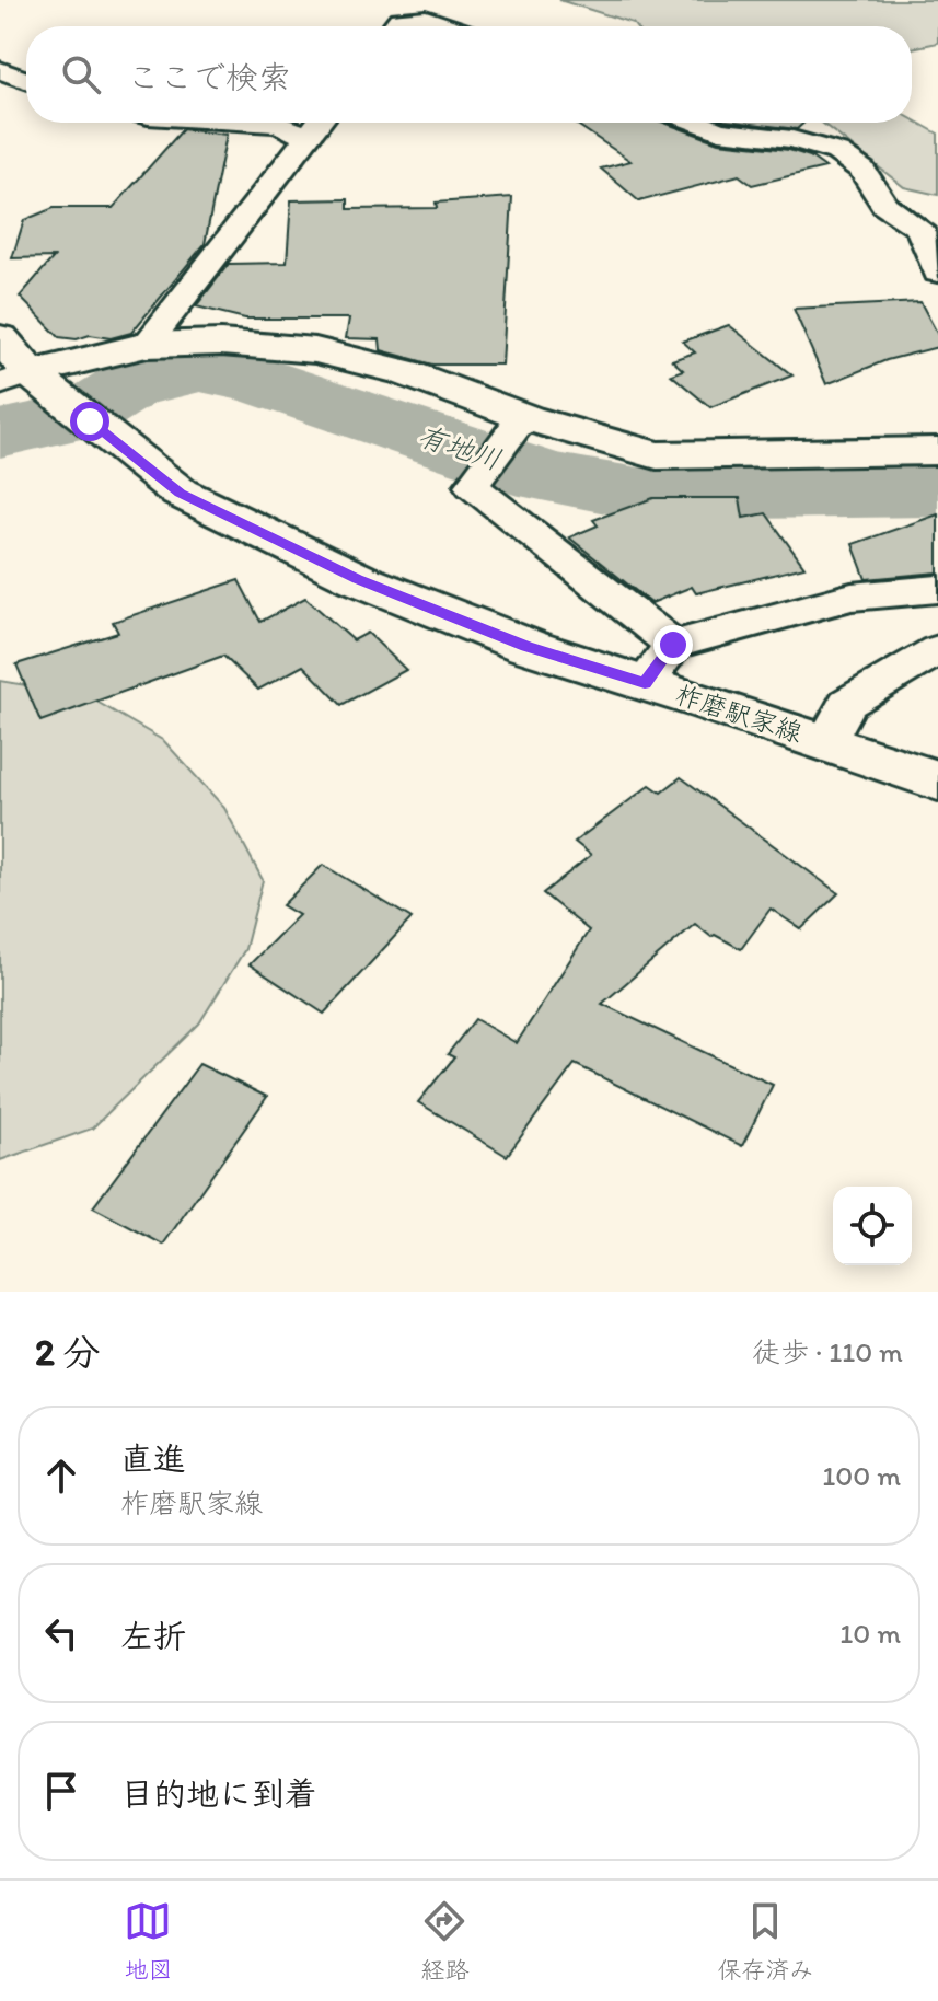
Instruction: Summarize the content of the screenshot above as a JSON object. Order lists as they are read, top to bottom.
{
  "streets": {
    "main road": ["柞磨駅家線"]
  },
  "water": ["有地川"],
  "page": {
    "search": "ここで検索",
    "heading": ["2 分", "徒歩 · 110 m"],
    "list": [
      ["直進", "柞磨駅家線", "100 m"],
      ["左折", "10 m"],
      "目的地に到着"
    ],
    "nav": ["地図", "経路", "保存済み"]
  }
}
